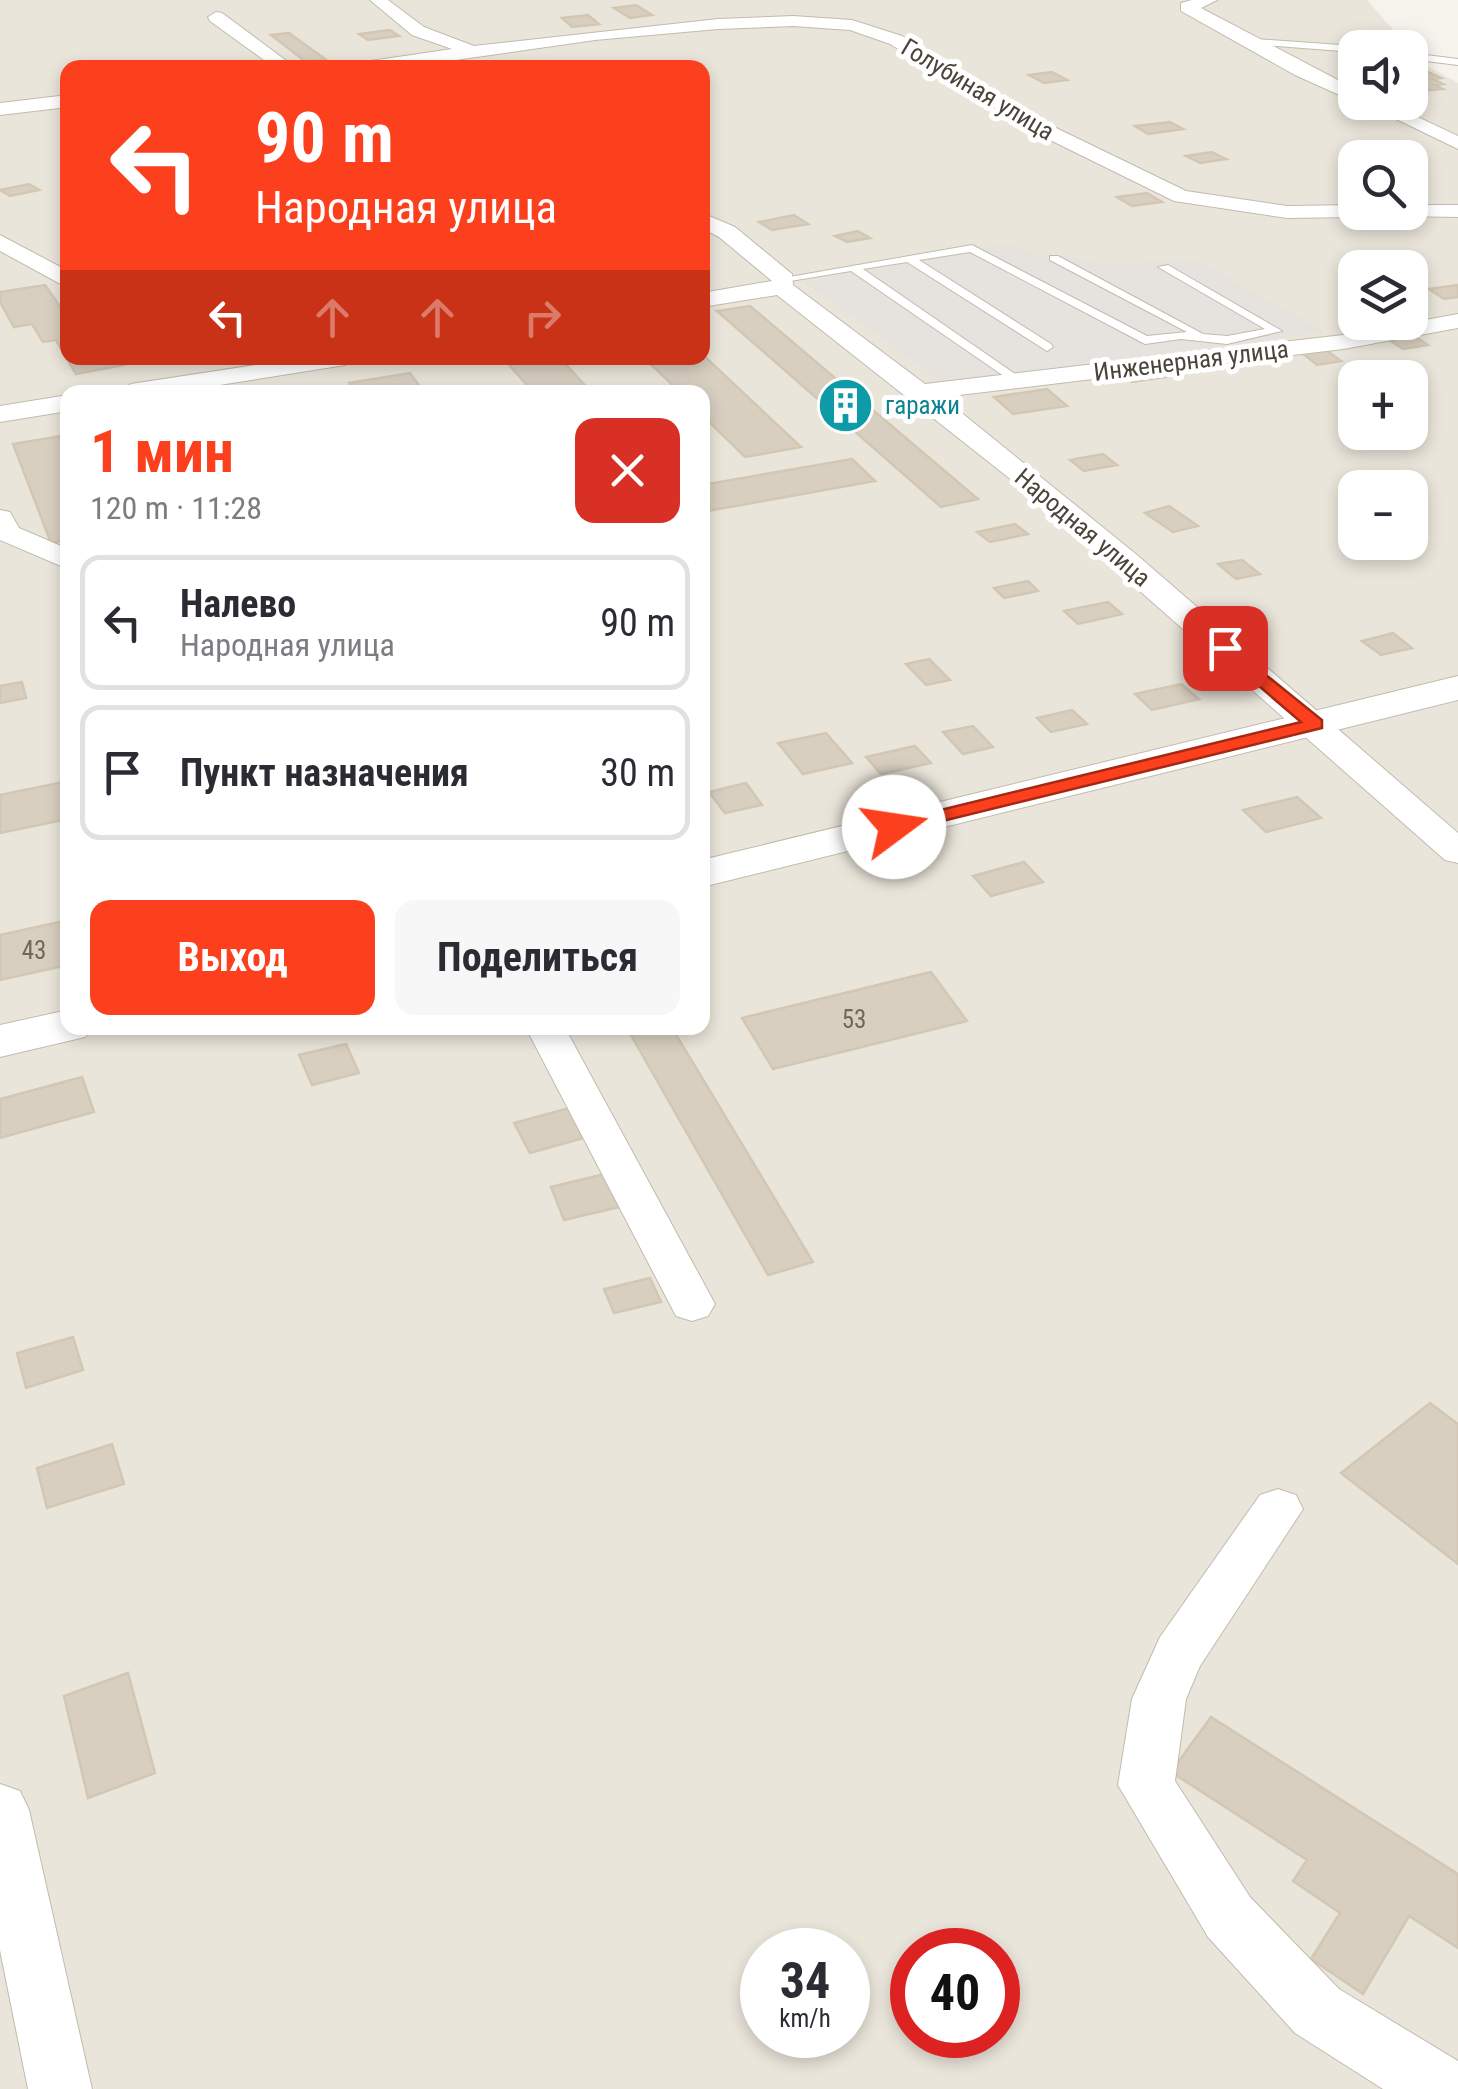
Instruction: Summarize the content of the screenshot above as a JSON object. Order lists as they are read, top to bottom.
{
  "streets": {
    "street": ["Голубиная улица", "Инженерная улица", "Народная улица"]
  },
  "crossings": [
    ["Инженерная улица", "Народная улица"]
  ],
  "places": {
    "building": ["гаражи"]
  },
  "house_numbers": ["43", "53"],
  "page": {
    "map_buttons": ["+", "−"],
    "turn": ["90 m", "Народная улица"],
    "heading": ["1 мин", "120 m · 11:28"],
    "list": [
      {
        "name": "Налево",
        "note": "Народная улица",
        "value": "90 m"
      },
      {
        "name": "Пункт назначения",
        "value": "30 m"
      }
    ],
    "buttons": ["Выход", "Поделиться"],
    "speed": "34 km/h",
    "limit": "40"
  }
}
